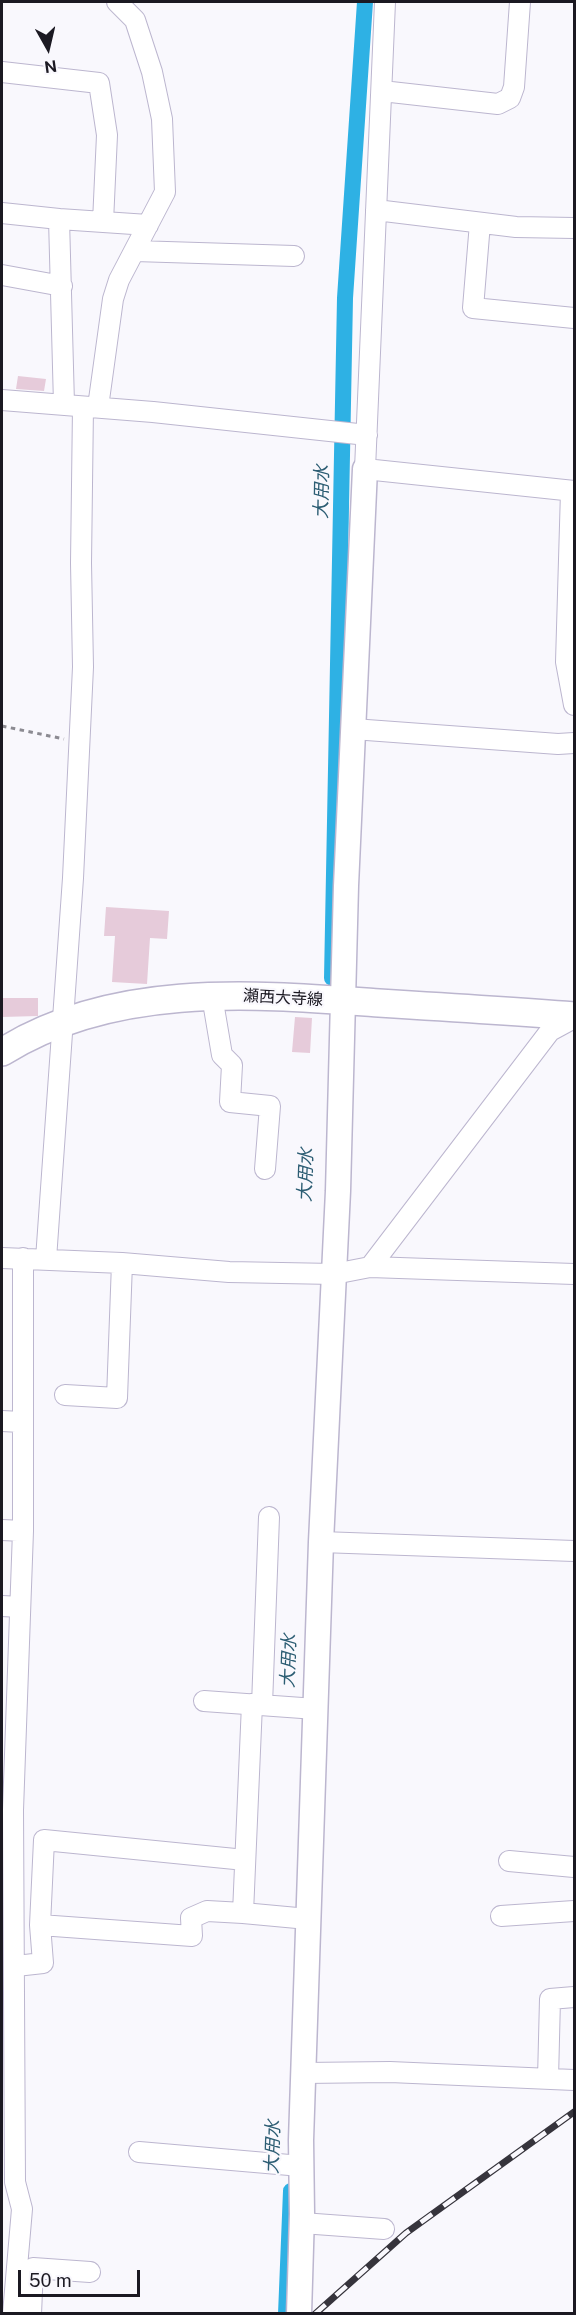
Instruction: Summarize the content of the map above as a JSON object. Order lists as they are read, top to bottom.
{
  "streets": {
    "main road": ["瀬西大寺線"]
  },
  "water": ["大用水"],
  "scale_bar": "50 m",
  "north": "bottom"
}
